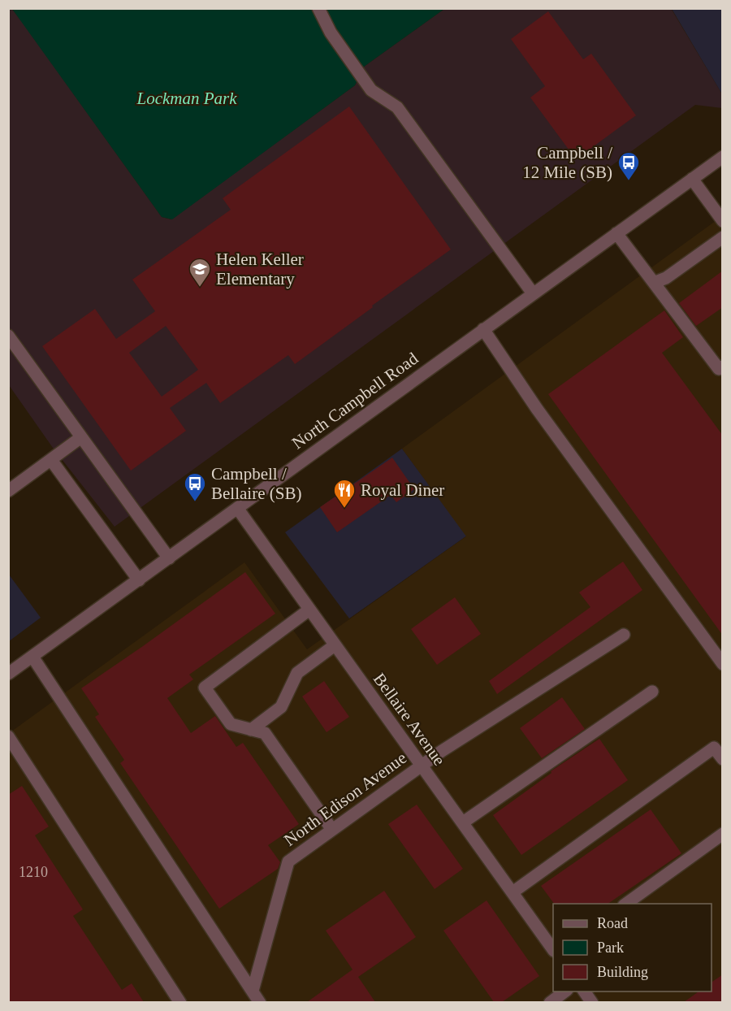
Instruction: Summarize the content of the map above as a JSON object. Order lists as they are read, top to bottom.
{
  "streets": {
    "street": ["North Campbell Road", "Bellaire Avenue", "North Edison Avenue"]
  },
  "crossings": [
    ["North Campbell Road", "Bellaire Avenue"],
    ["Bellaire Avenue", "North Edison Avenue"]
  ],
  "parks": ["Lockman Park"],
  "places": {
    "bus stop": ["Campbell / 12 Mile (SB)", "Campbell / Bellaire (SB)"],
    "school or university": ["Helen Keller Elementary"],
    "restaurant": ["Royal Diner"]
  },
  "house_numbers": ["1210"],
  "legend": ["Road", "Park", "Building"]
}
